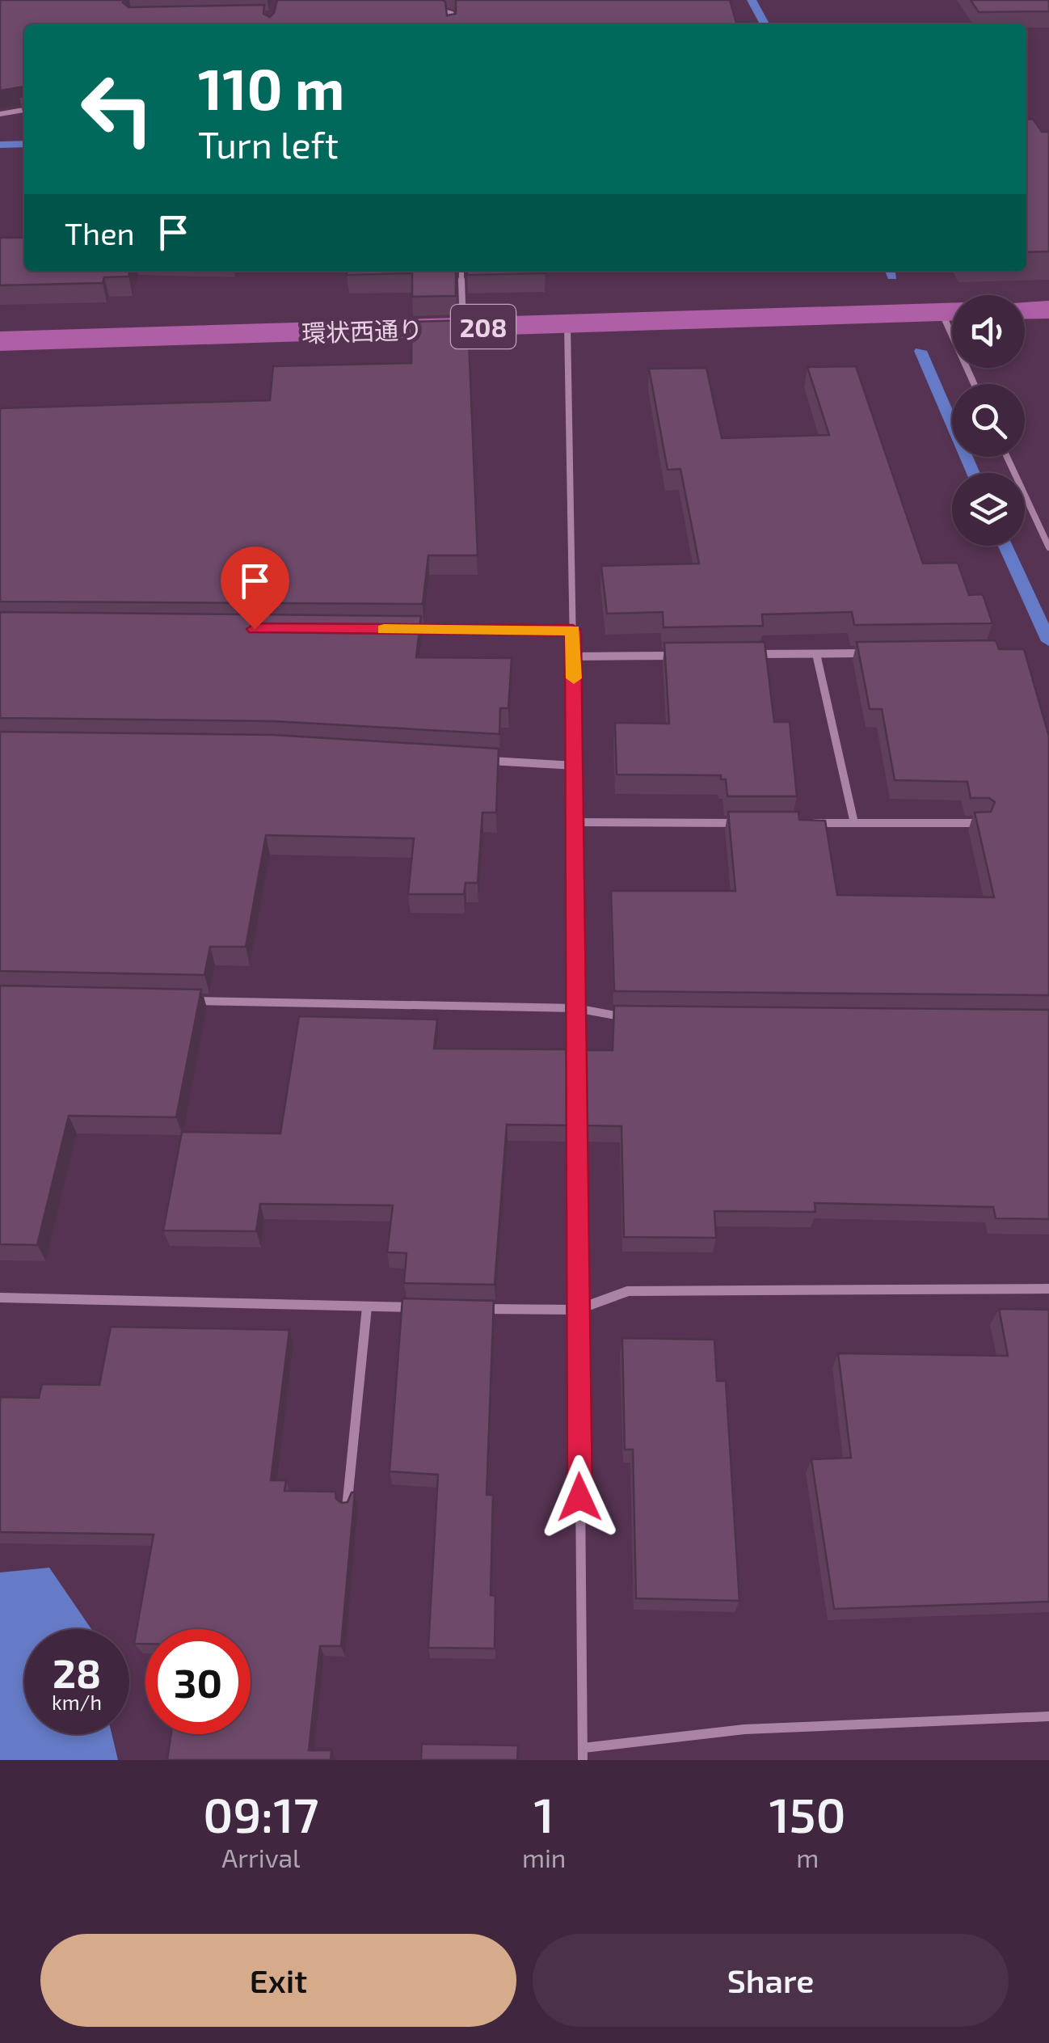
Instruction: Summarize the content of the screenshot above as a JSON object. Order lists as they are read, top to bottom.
{
  "streets": {
    "highway": ["208", "環状西通り"]
  },
  "page": {
    "turn": ["110 m", "Turn left"],
    "then": "Then",
    "speed": "28 km/h",
    "limit": "30",
    "eta": [
      "09:17",
      "Arrival",
      "1",
      "min",
      "150",
      "m"
    ],
    "buttons": ["Exit", "Share"]
  }
}
